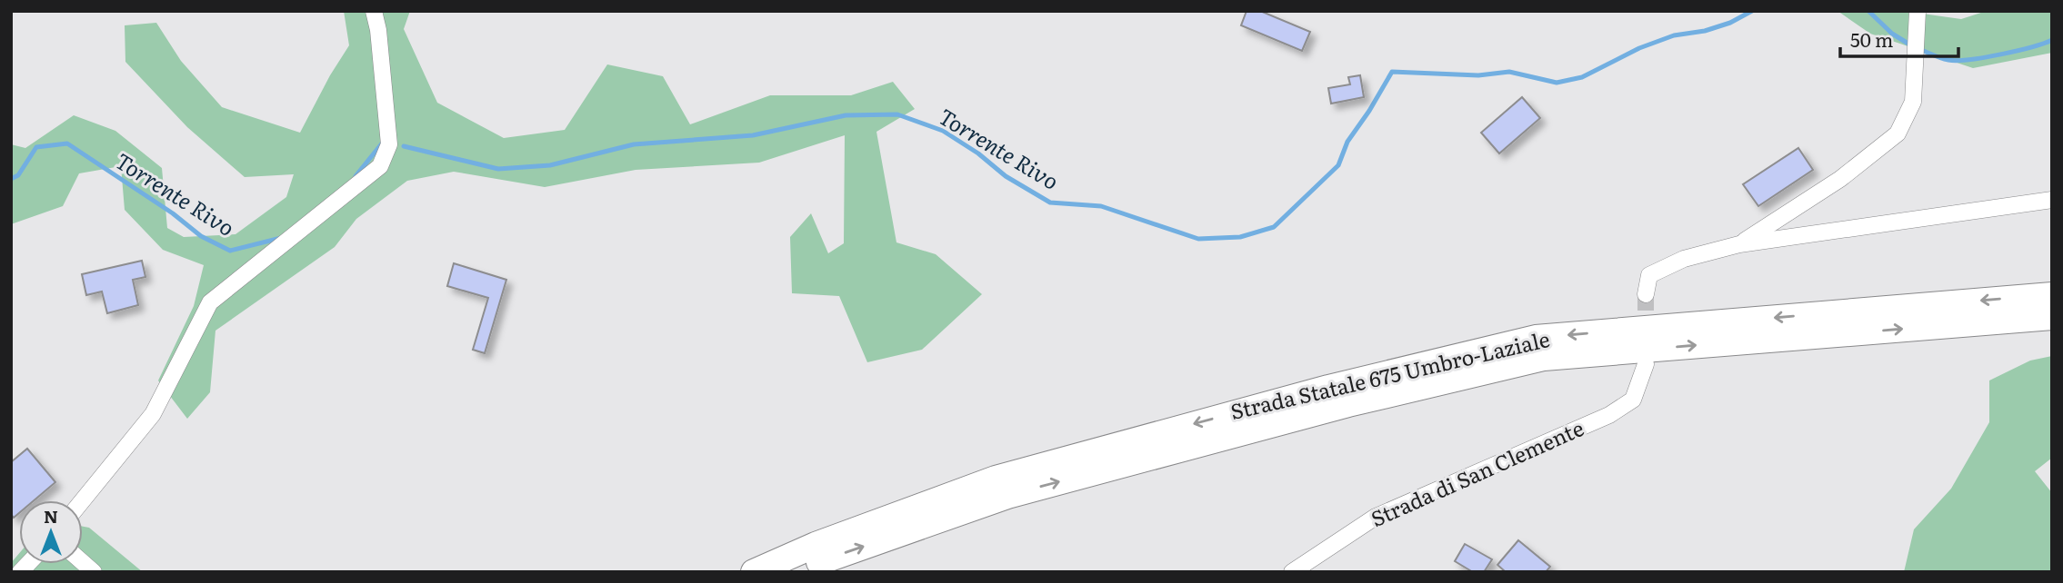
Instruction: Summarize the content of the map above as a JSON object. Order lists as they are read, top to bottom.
{
  "streets": {
    "highway": ["Strada Statale 675 Umbro-Laziale"],
    "street": ["Strada di San Clemente"]
  },
  "water": ["Torrente Rivo"],
  "scale_bar": "50 m",
  "north": "top"
}
